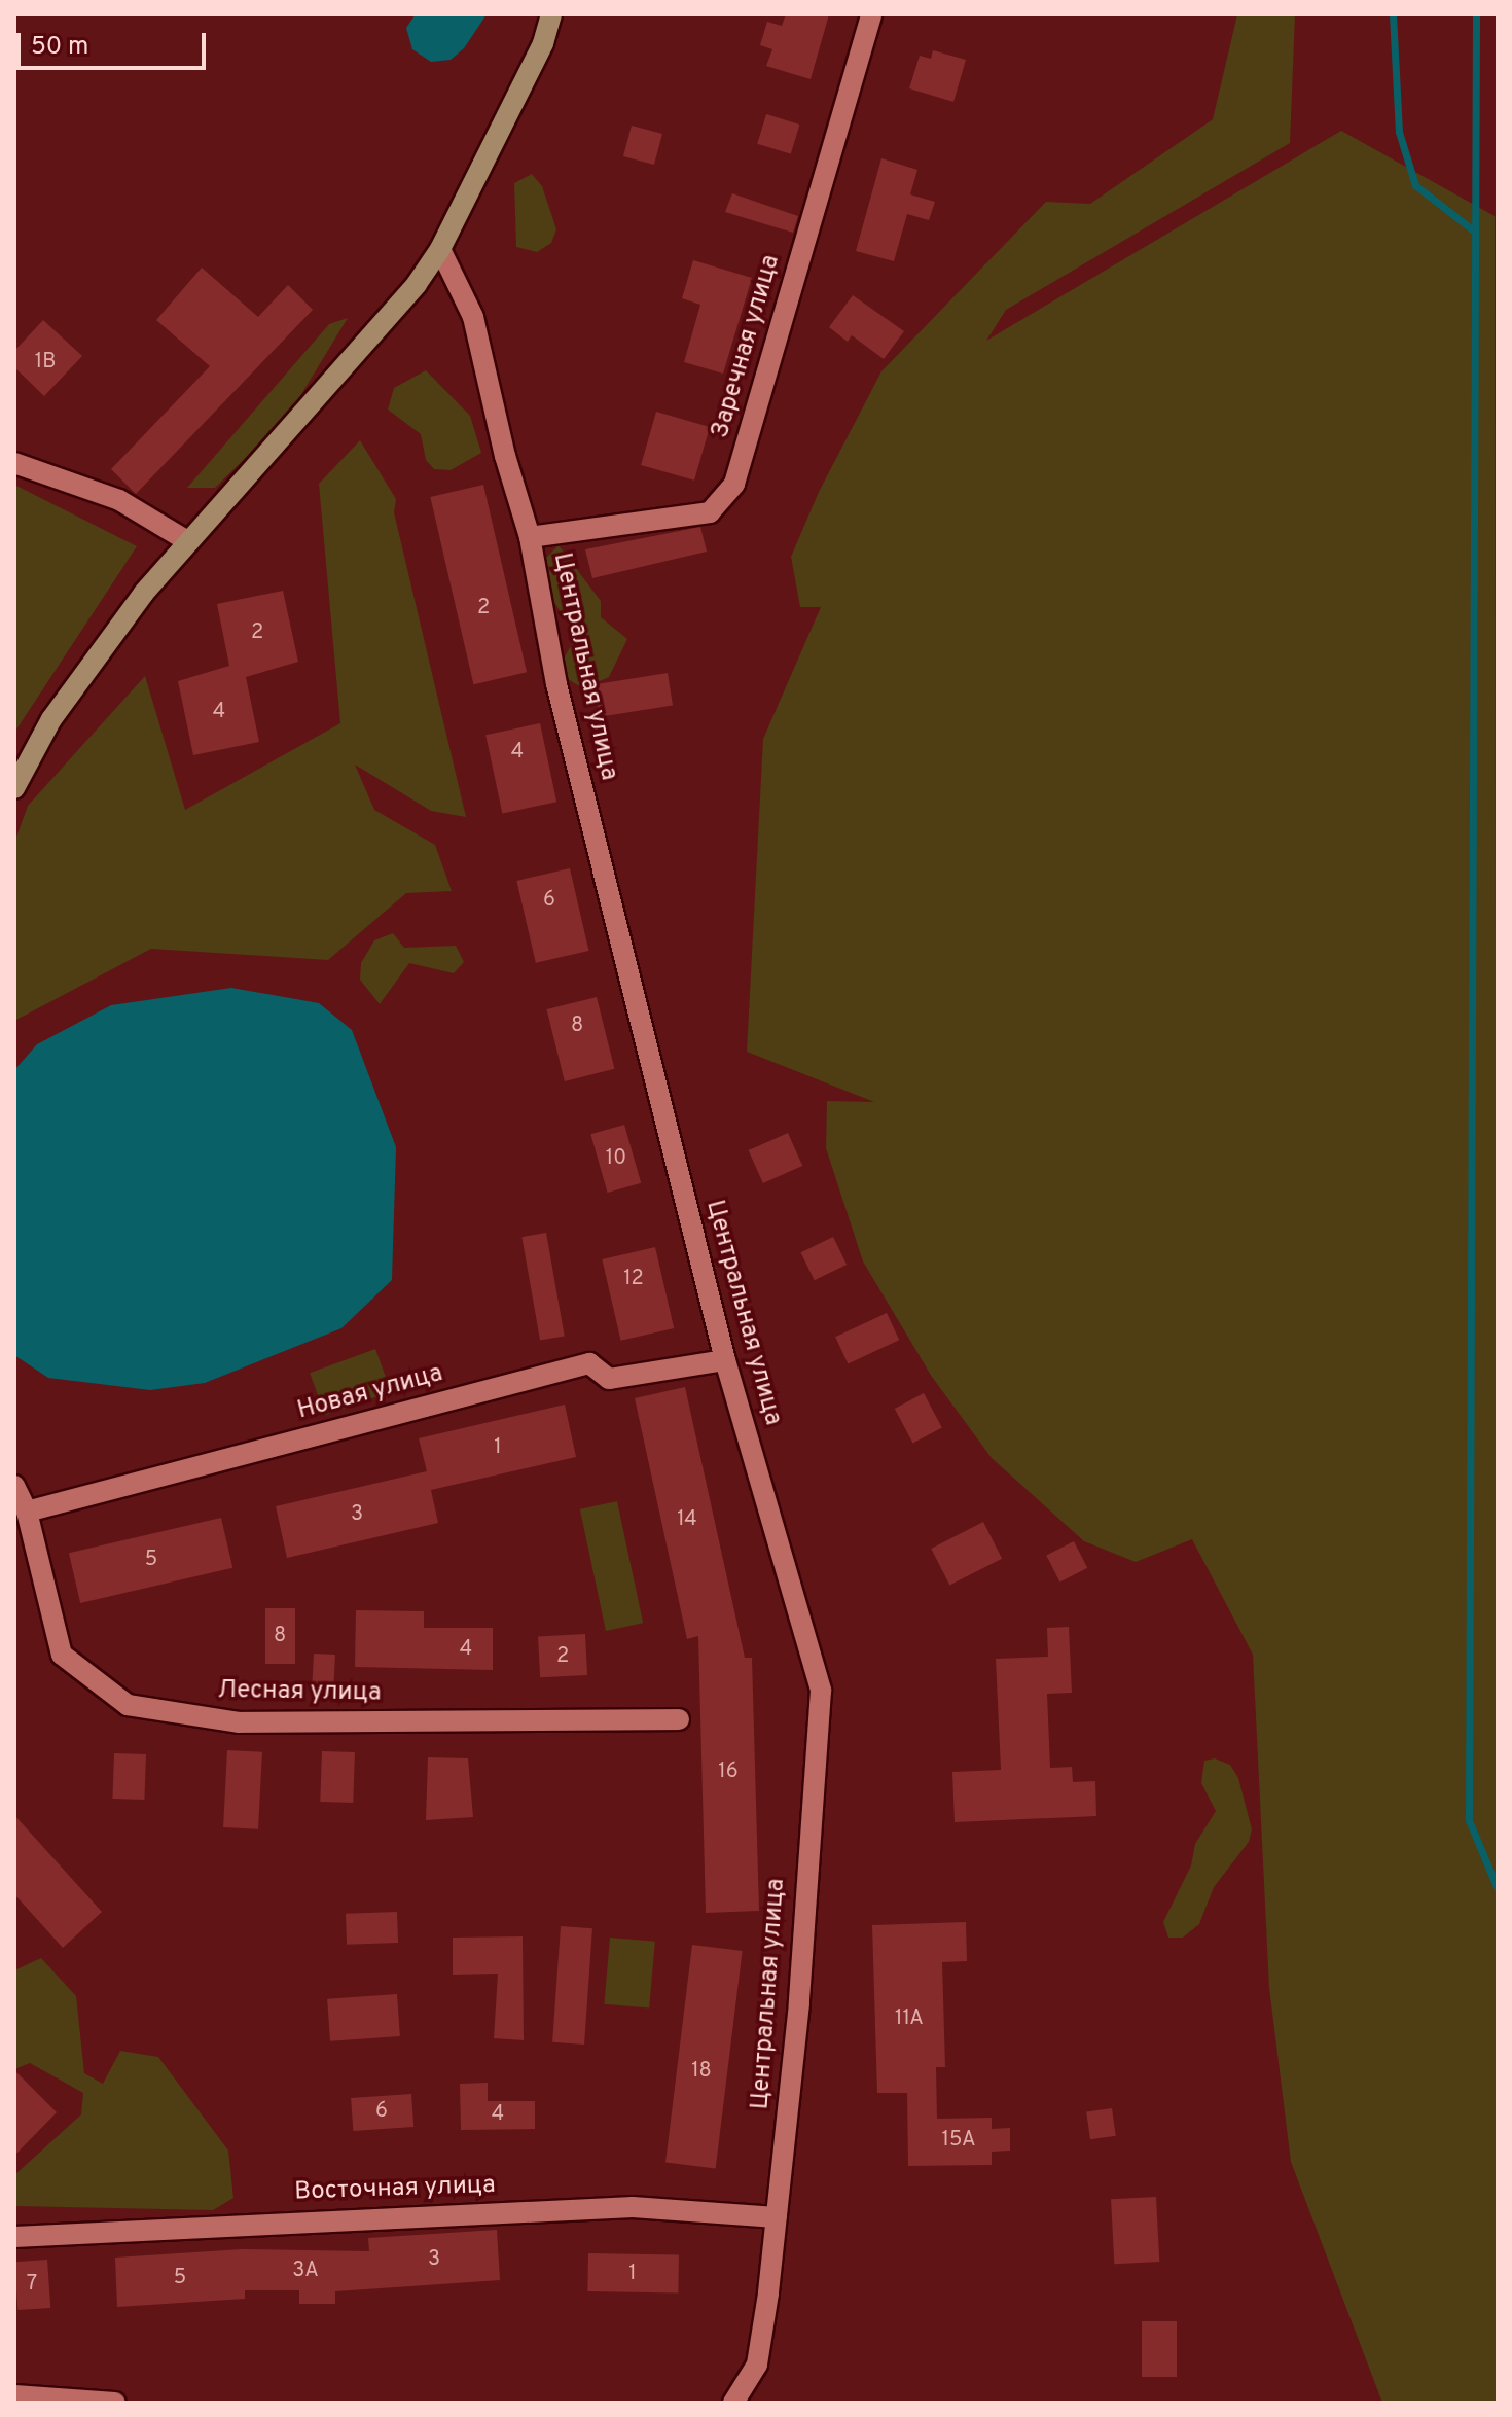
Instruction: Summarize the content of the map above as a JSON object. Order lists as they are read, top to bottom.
{
  "streets": {
    "street": [
      "Заречная улица",
      "Центральная улица",
      "Новая улица",
      "Лесная улица",
      "Восточная улица"
    ]
  },
  "crossings": [
    ["Заречная улица", "Центральная улица"],
    ["Центральная улица", "Новая улица"],
    ["Центральная улица", "Восточная улица"],
    ["Новая улица", "Лесная улица"]
  ],
  "house_numbers": [
    "1В",
    "2",
    "2",
    "4",
    "4",
    "6",
    "8",
    "10",
    "12",
    "1",
    "3",
    "14",
    "5",
    "8",
    "4",
    "2",
    "16",
    "11А",
    "18",
    "6",
    "4",
    "15А",
    "3",
    "3А",
    "1",
    "5",
    "7"
  ],
  "scale_bar": "50 m"
}
